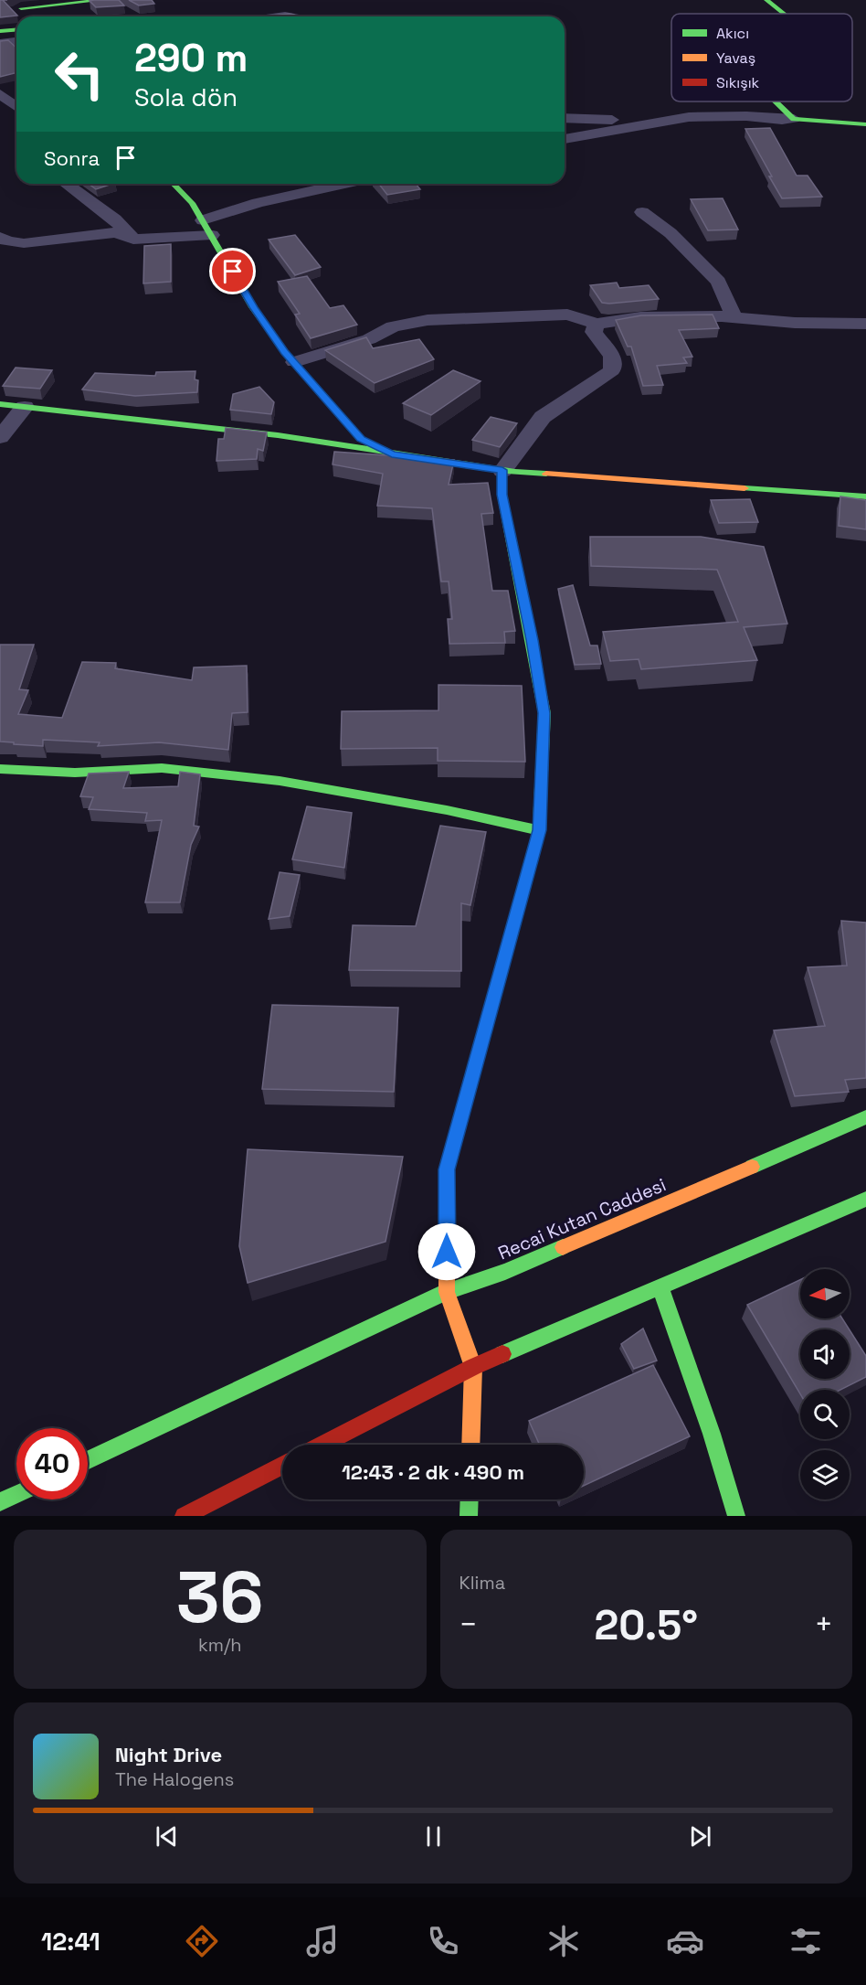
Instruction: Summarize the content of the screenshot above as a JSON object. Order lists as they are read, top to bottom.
{
  "streets": {
    "street": ["Recai Kutan Caddesi"]
  },
  "legend": ["Akıcı", "Yavaş", "Sıkışık"],
  "north": "left",
  "page": {
    "turn": ["290 m", "Sola dön"],
    "then": "Sonra",
    "limit": "40",
    "trip": "12:43 · 2 dk · 490 m",
    "tile": [
      ["36", "km/h"],
      "Klima"
    ],
    "heat": ["−", "20.5°", "+"],
    "song": ["Night Drive", "The Halogens"],
    "tabs": "12:41"
  }
}
